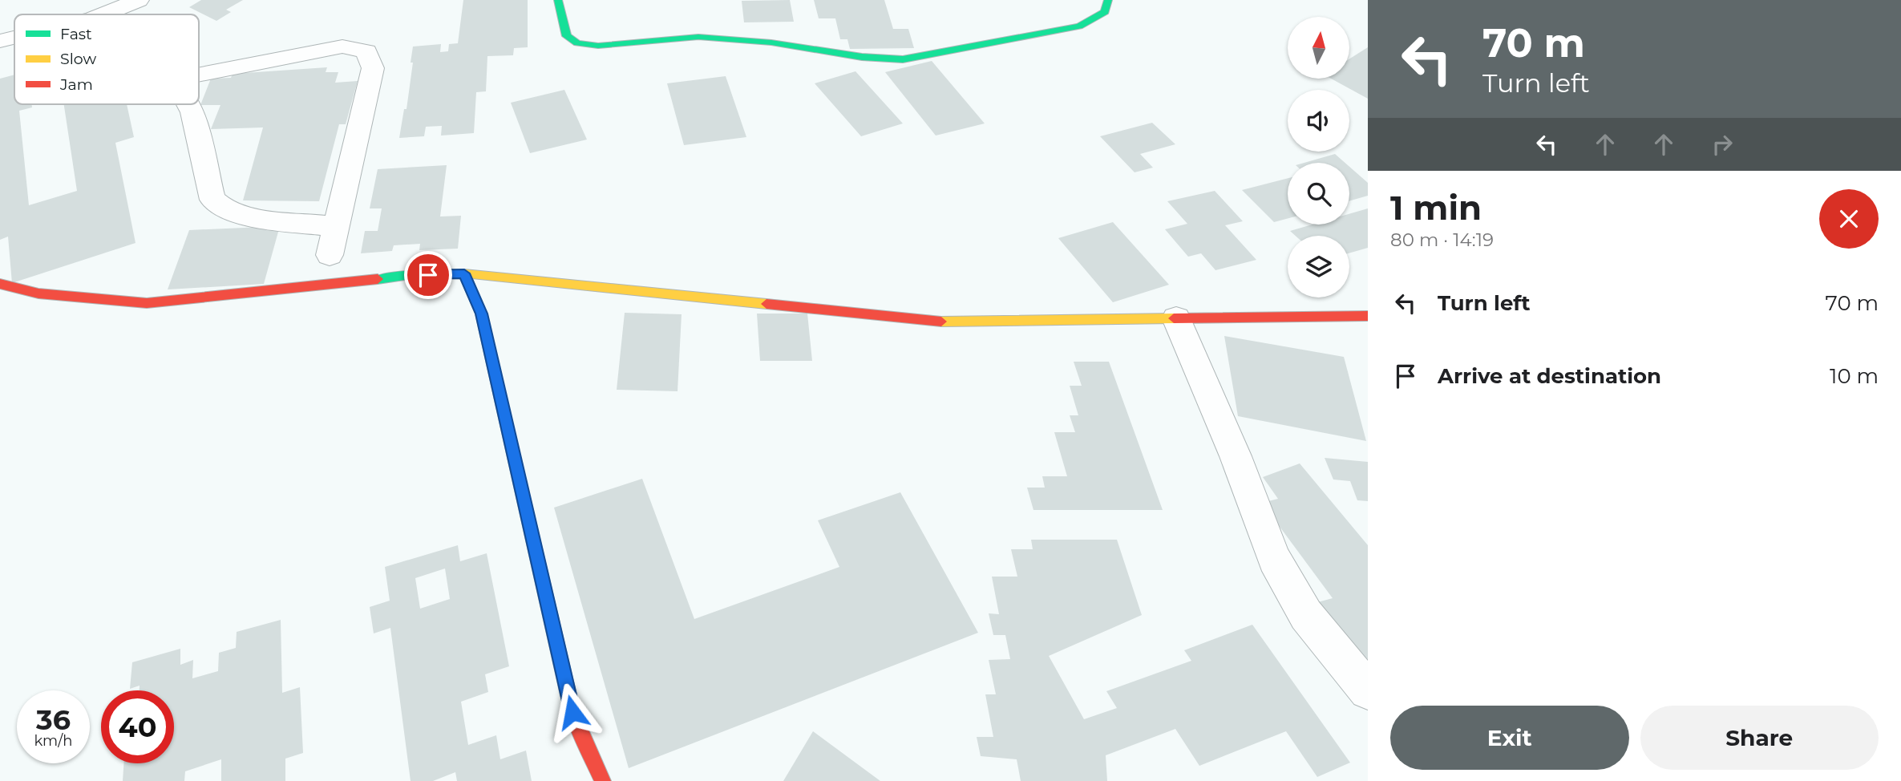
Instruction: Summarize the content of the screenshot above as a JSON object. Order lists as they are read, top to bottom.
{
  "legend": ["Fast", "Slow", "Jam"],
  "north": "top",
  "page": {
    "turn": ["70 m", "Turn left"],
    "heading": ["1 min", "80 m · 14:19"],
    "list": [
      {
        "name": "Turn left",
        "value": "70 m"
      },
      {
        "name": "Arrive at destination",
        "value": "10 m"
      }
    ],
    "speed": "36 km/h",
    "limit": "40",
    "buttons": ["Exit", "Share"]
  }
}
